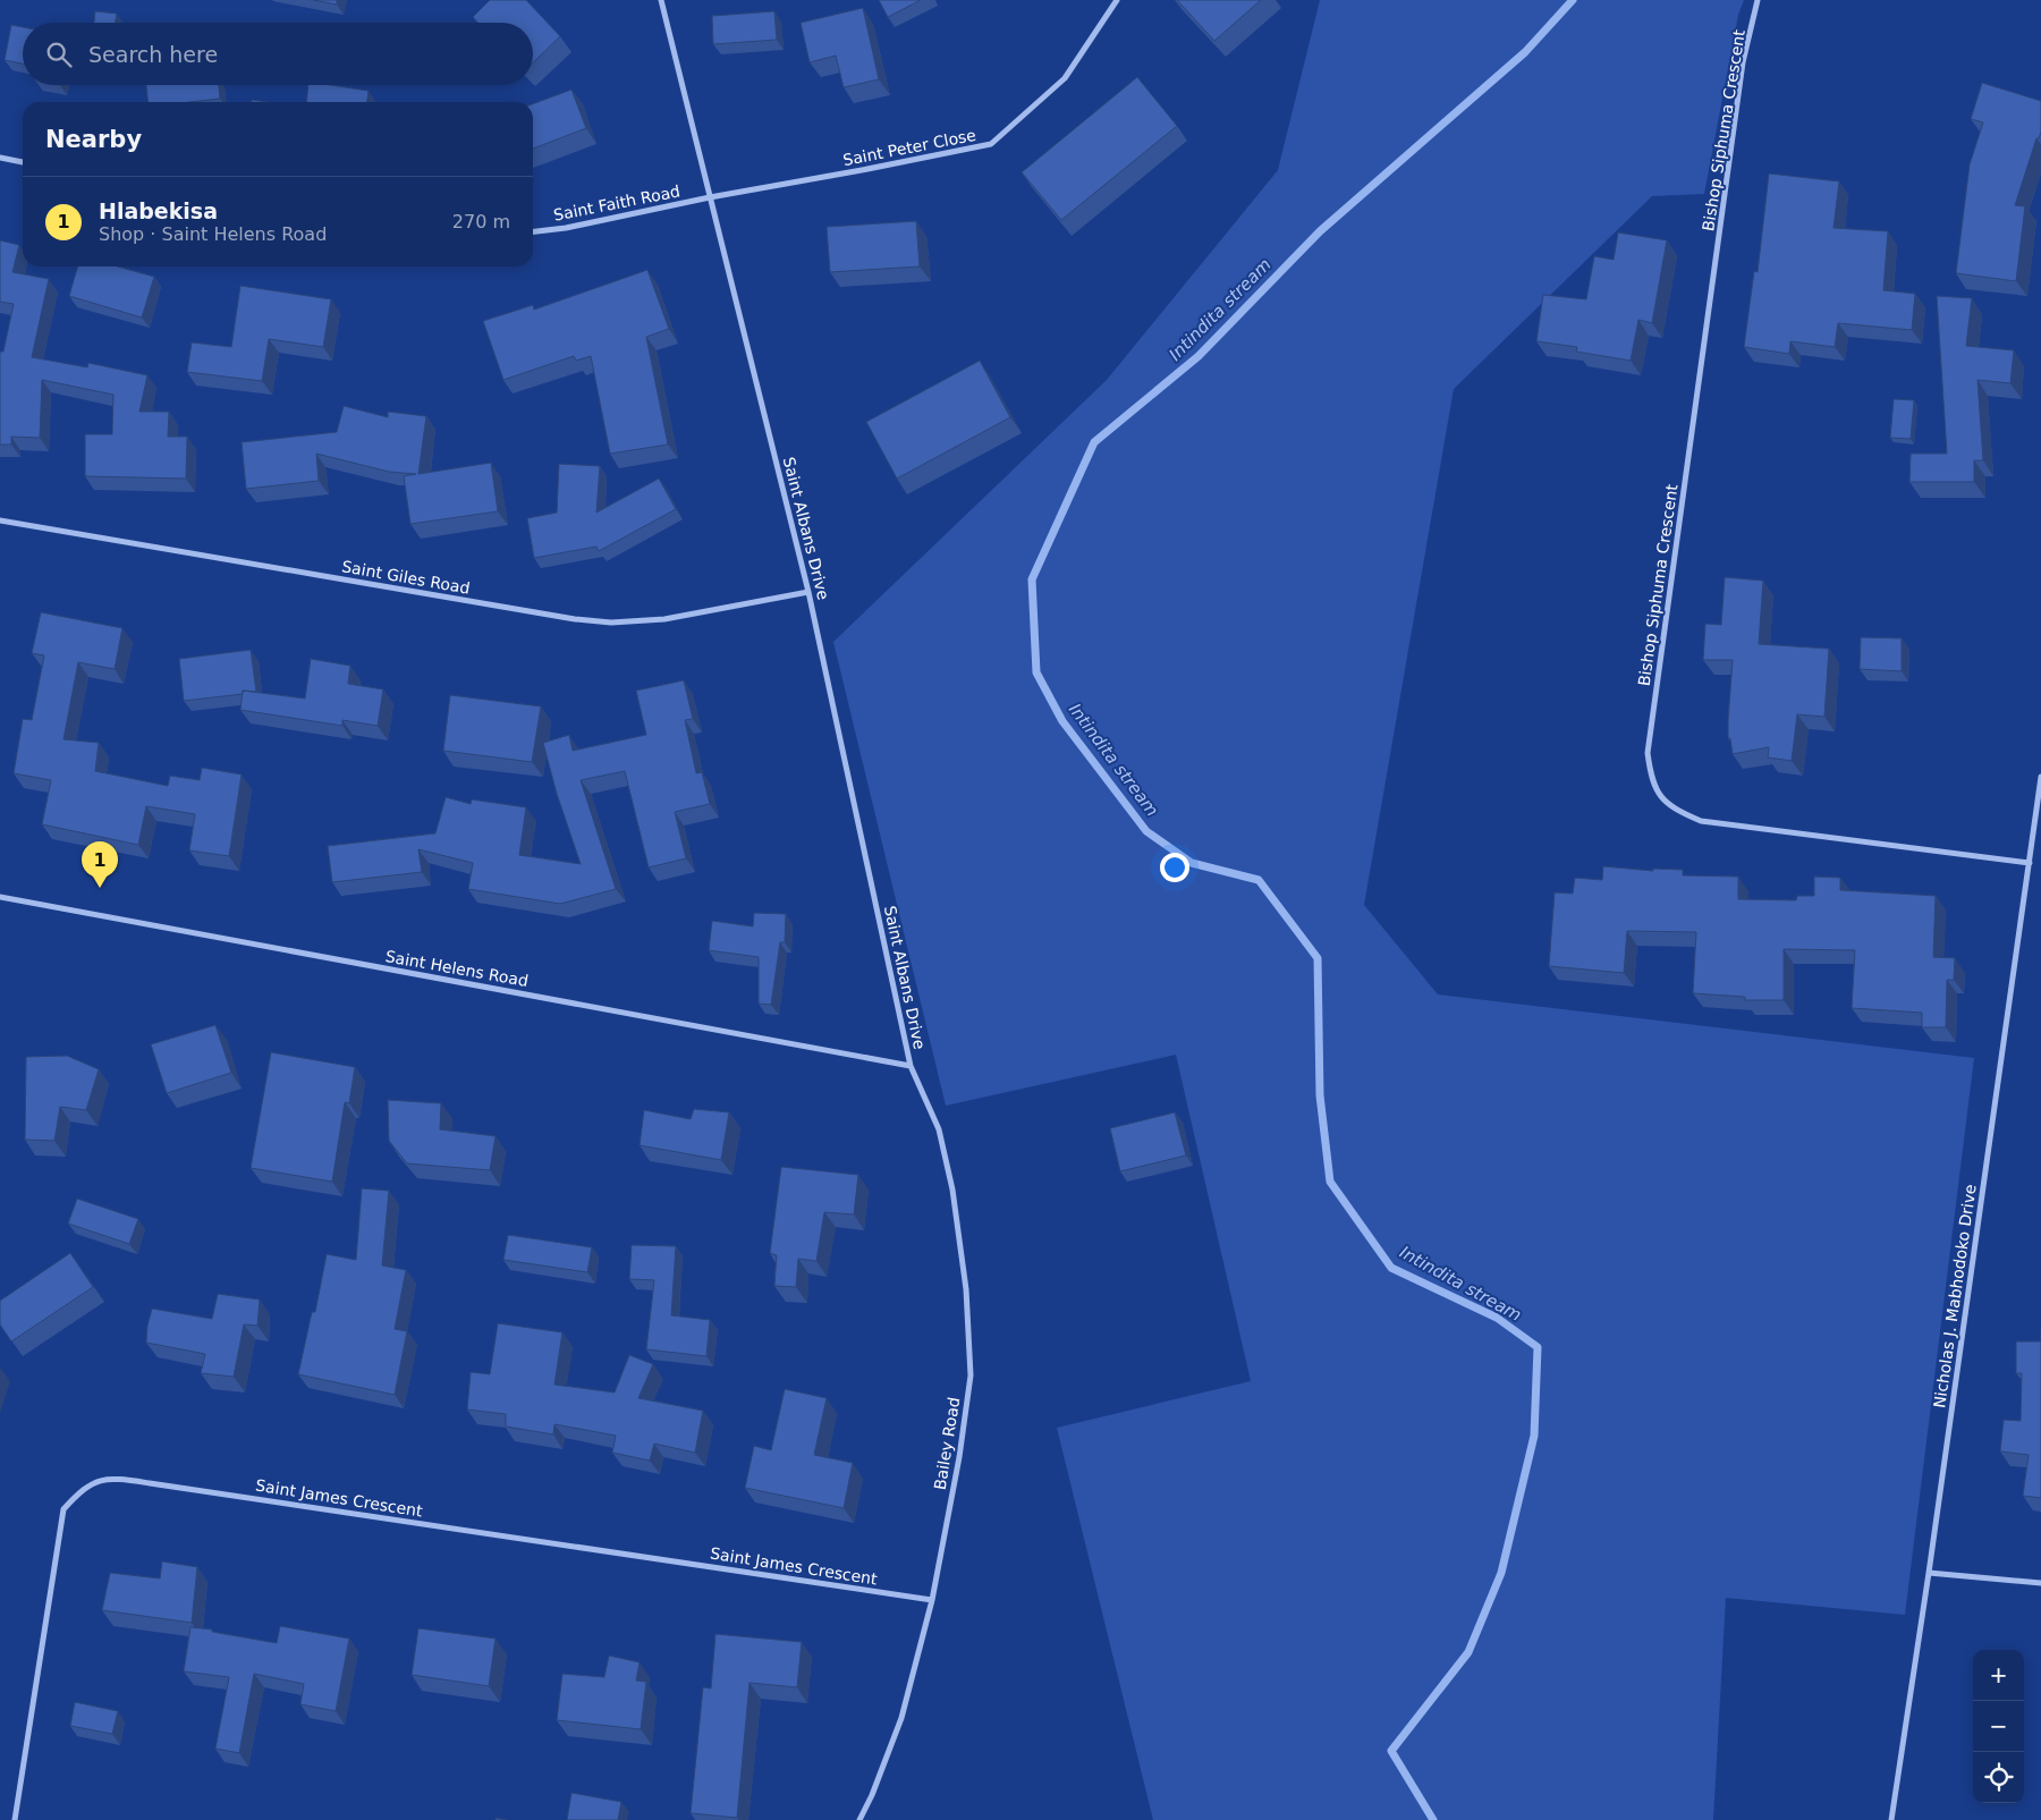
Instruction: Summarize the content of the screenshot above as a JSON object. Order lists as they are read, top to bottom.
{
  "streets": {
    "street": [
      "Bishop Siphuma Crescent",
      "Saint Peter Close",
      "Saint Faith Road",
      "Saint Albans Drive",
      "Saint Giles Road",
      "Saint Helens Road",
      "Nicholas J. Mabhodoko Drive",
      "Bailey Road",
      "Saint James Crescent"
    ]
  },
  "crossings": [
    ["Bishop Siphuma Crescent", "Nicholas J. Mabhodoko Drive"],
    ["Saint Peter Close", "Saint Faith Road"],
    ["Saint Peter Close", "Saint Albans Drive"],
    ["Saint Faith Road", "Saint Albans Drive"],
    ["Saint Albans Drive", "Saint Giles Road"],
    ["Saint Albans Drive", "Saint Helens Road"],
    ["Saint Albans Drive", "Bailey Road"],
    ["Saint Helens Road", "Bailey Road"],
    ["Bailey Road", "Saint James Crescent"]
  ],
  "water": ["Intindita stream"],
  "page": {
    "search": "Search here",
    "heading": "Nearby",
    "list": [
      {
        "mark": "1",
        "name": "Hlabekisa",
        "note": "Shop · Saint Helens Road",
        "value": "270 m"
      }
    ],
    "pins": "1",
    "map_buttons": ["+", "−"]
  }
}
